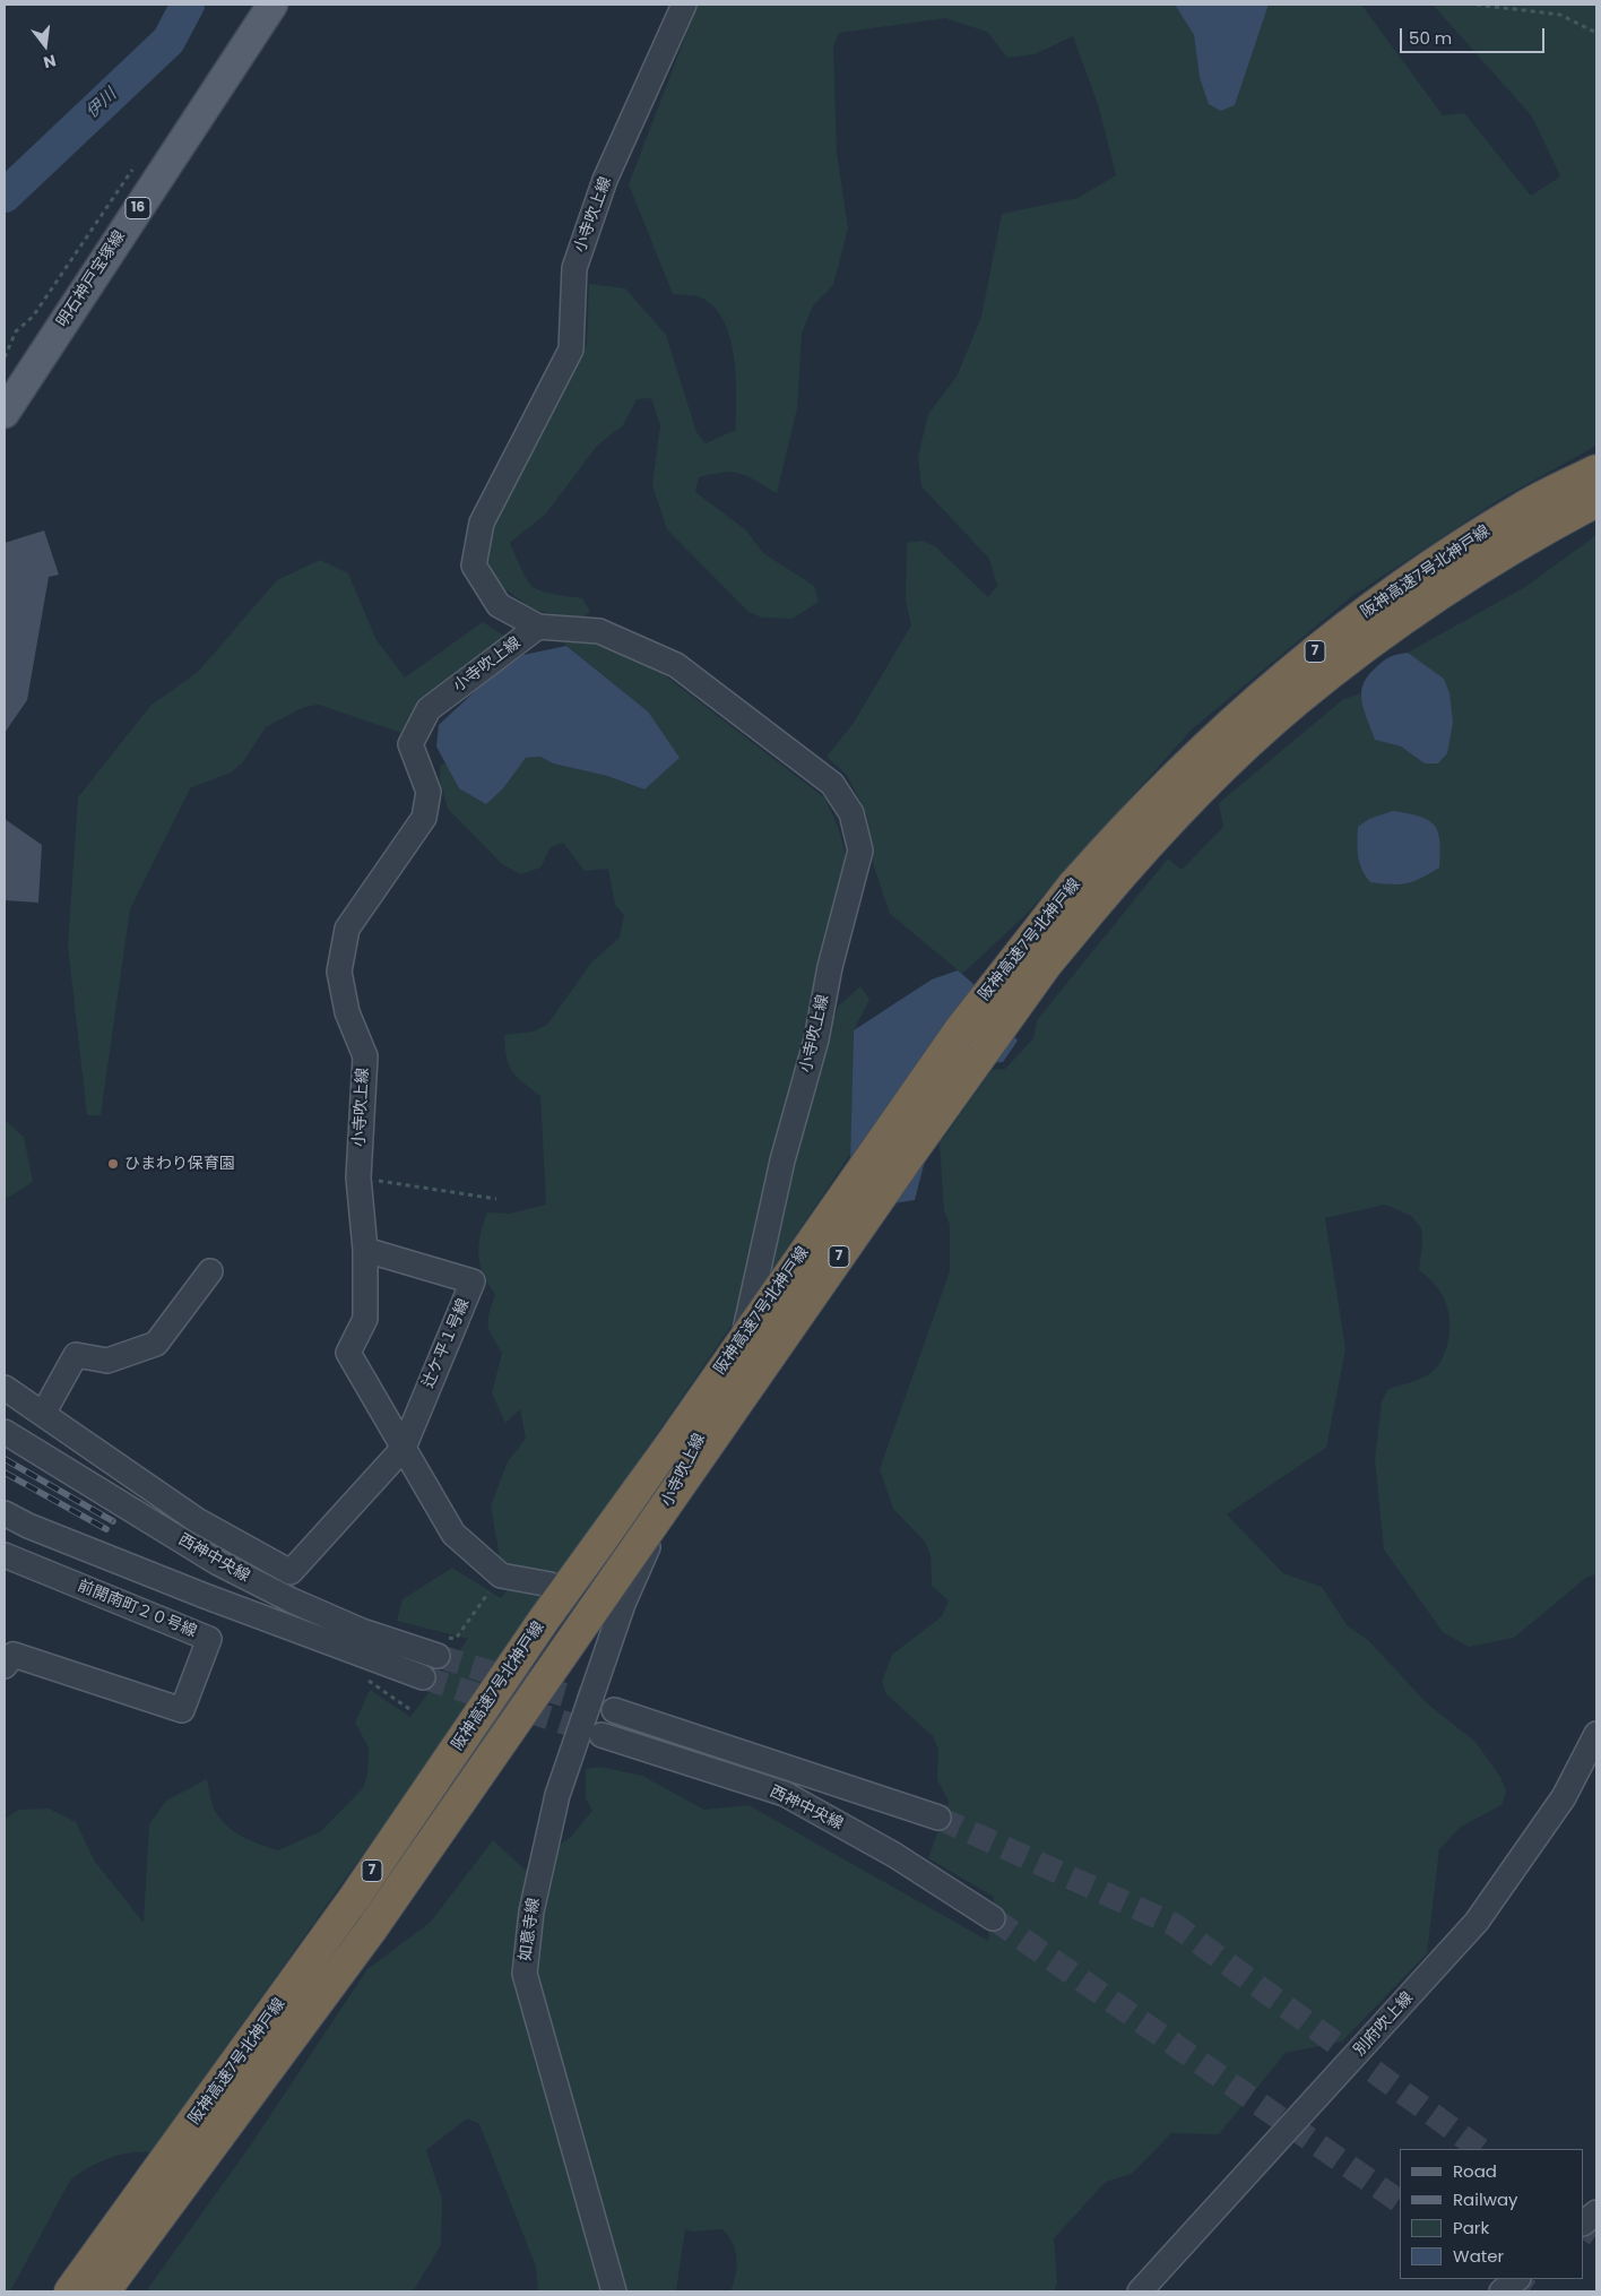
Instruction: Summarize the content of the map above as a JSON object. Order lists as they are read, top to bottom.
{
  "streets": {
    "highway": ["阪神高速7号北神戸線", "7"],
    "main road": ["16", "明石神戸宝塚線"],
    "street": [
      "小寺吹上線",
      "辻ケ平１号線",
      "西神中央線",
      "前開南町２０号線",
      "如意寺線",
      "別府吹上線"
    ]
  },
  "crossings": [
    ["小寺吹上線", "辻ケ平１号線"],
    ["小寺吹上線", "如意寺線"]
  ],
  "water": ["伊川"],
  "places": ["ひまわり保育園"],
  "legend": [
    "Road",
    "Railway",
    "Park",
    "Water"
  ],
  "scale_bar": "50 m",
  "north": "bottom"
}
